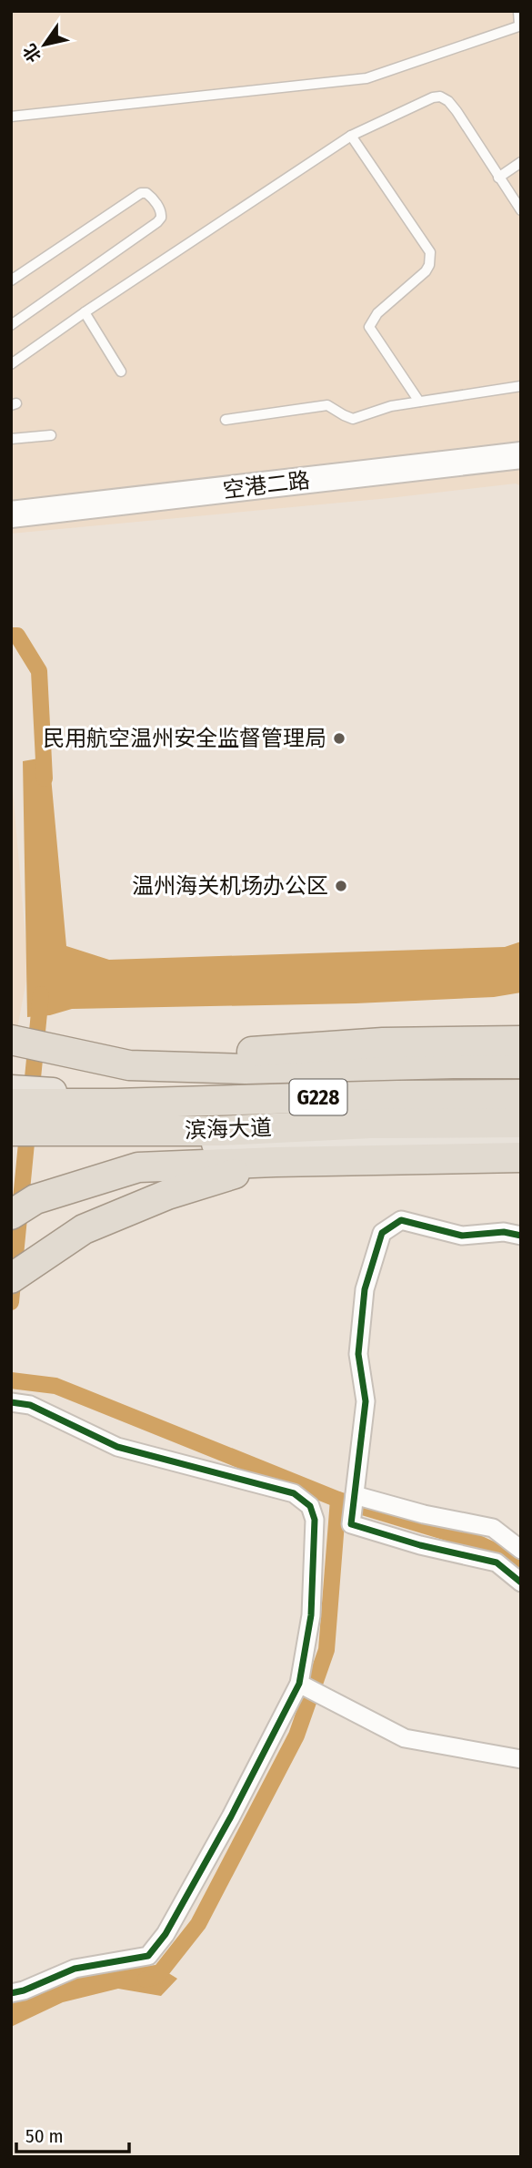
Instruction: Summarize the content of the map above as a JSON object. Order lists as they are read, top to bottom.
{
  "streets": {
    "highway": ["G228", "滨海大道"],
    "main road": ["空港二路"]
  },
  "places": ["民用航空温州安全监督管理局", "温州海关机场办公区"],
  "scale_bar": "50 m",
  "north": "bottom left"
}
